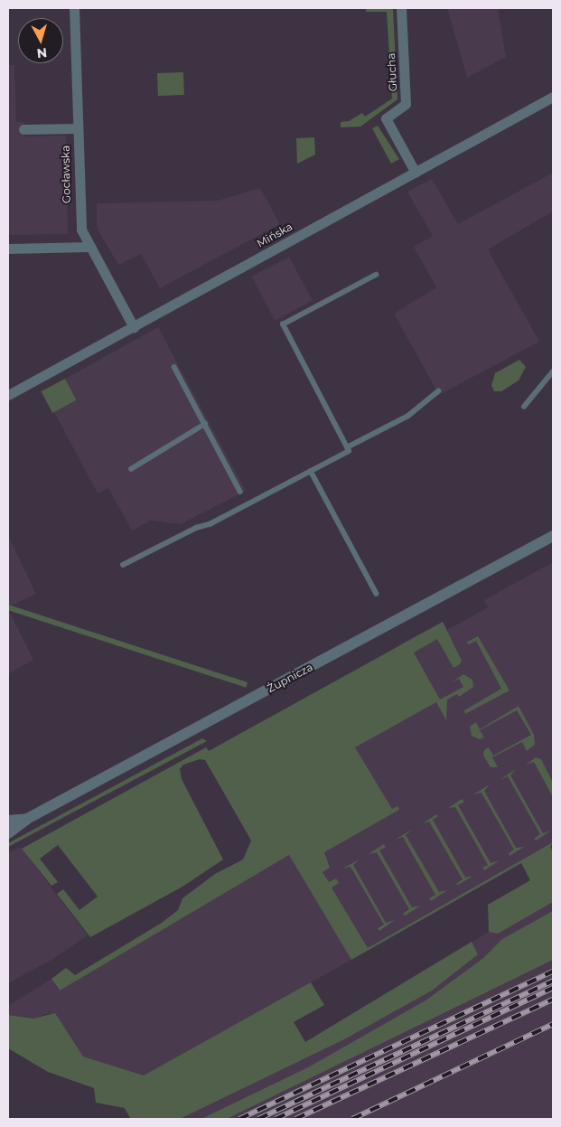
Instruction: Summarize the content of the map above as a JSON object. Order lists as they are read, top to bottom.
{
  "streets": {
    "street": [
      "Głucha",
      "Gocławska",
      "Mińska",
      "Żupnicza"
    ]
  },
  "crossings": [
    ["Głucha", "Mińska"],
    ["Gocławska", "Mińska"]
  ],
  "north": "bottom"
}
